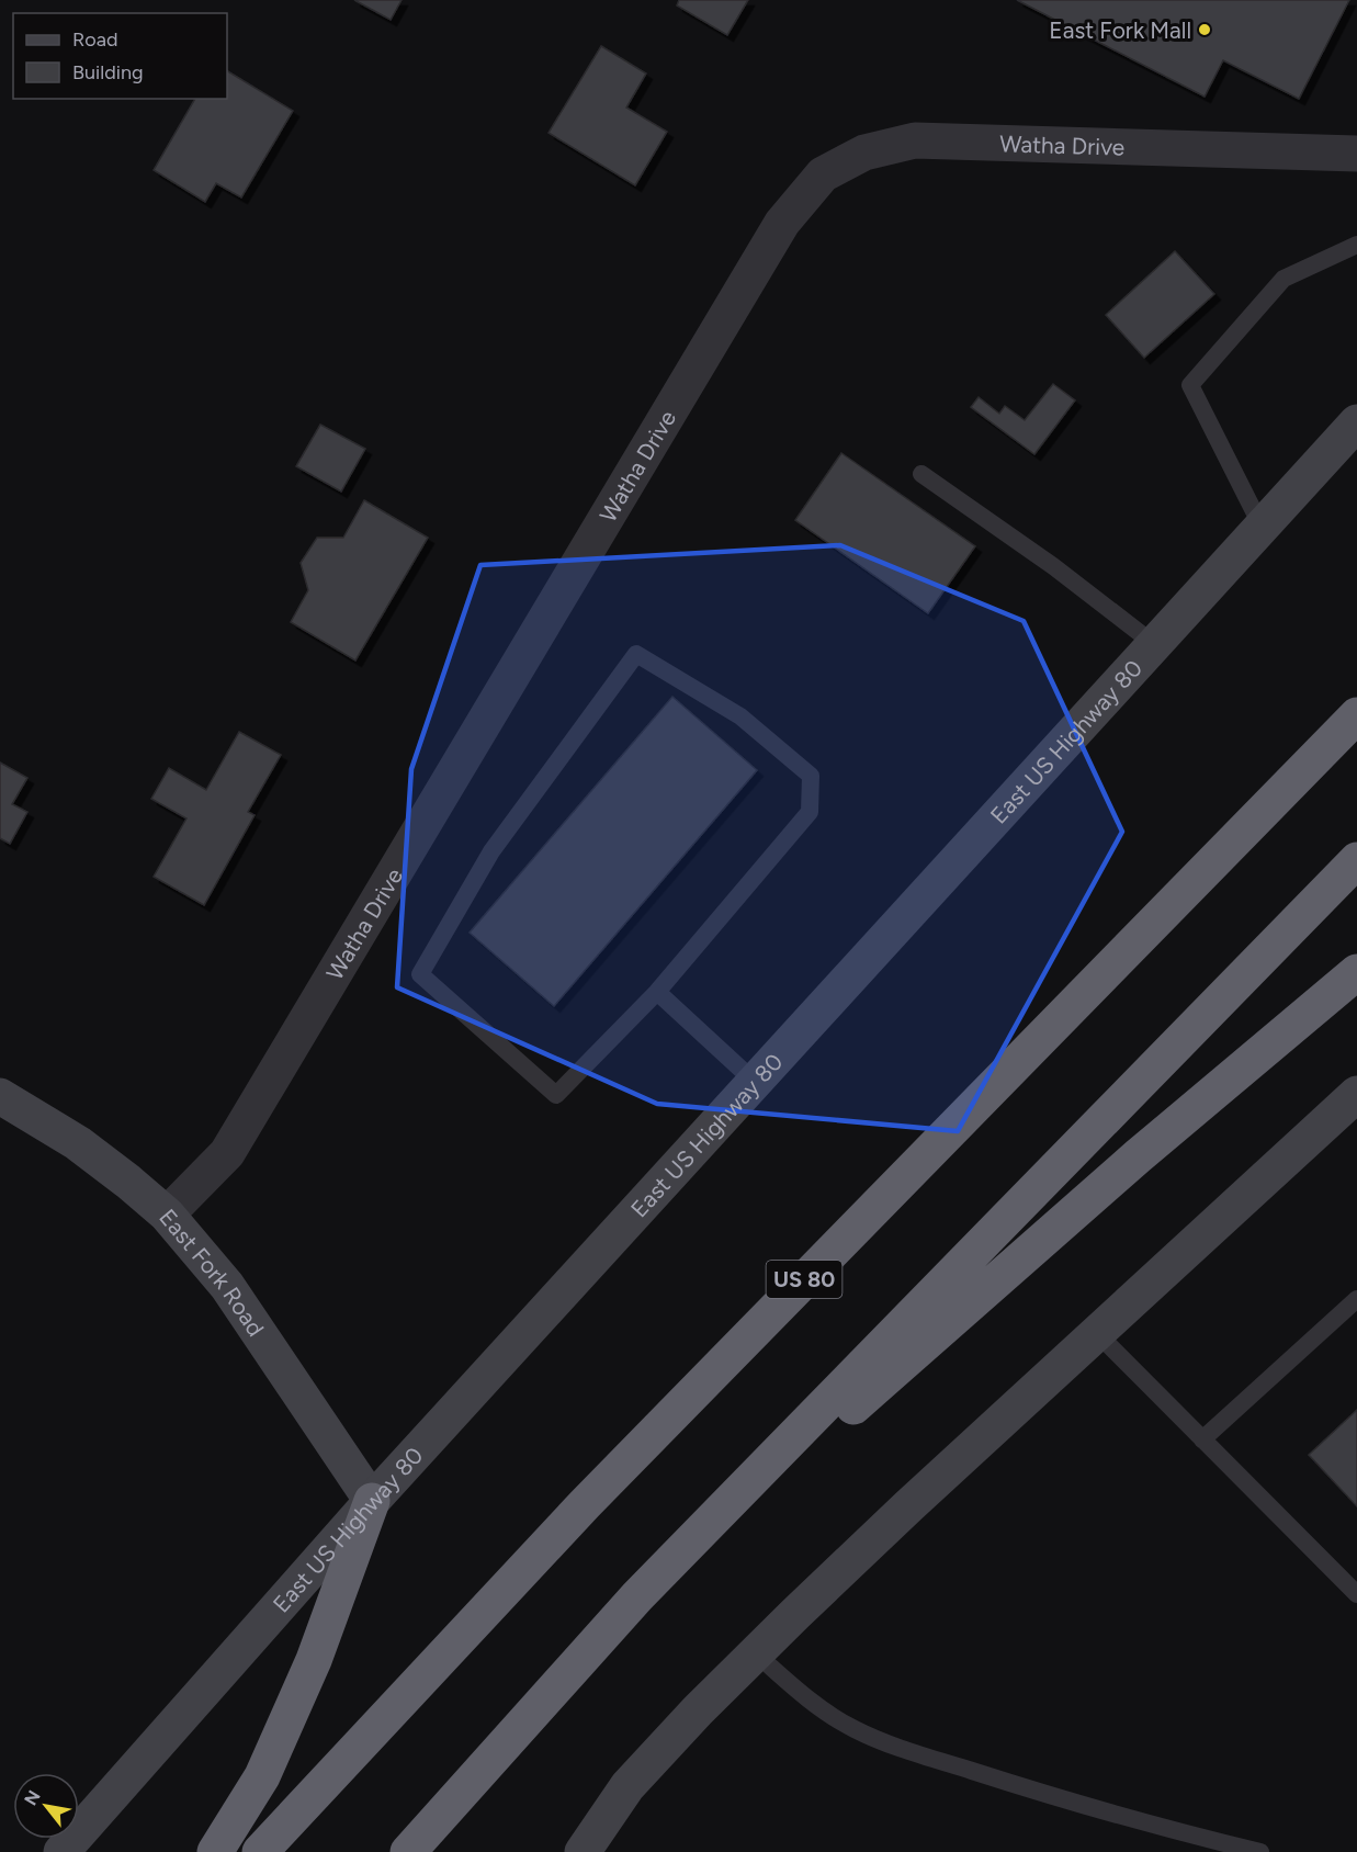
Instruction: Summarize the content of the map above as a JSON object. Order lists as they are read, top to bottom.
{
  "streets": {
    "highway": ["US 80"],
    "main road": ["East US Highway 80", "East Fork Road"],
    "street": ["Watha Drive"]
  },
  "crossings": [
    ["Watha Drive", "East Fork Road"],
    ["East US Highway 80", "East Fork Road"]
  ],
  "places": ["East Fork Mall"],
  "legend": ["Road", "Building"],
  "north": "top left"
}
